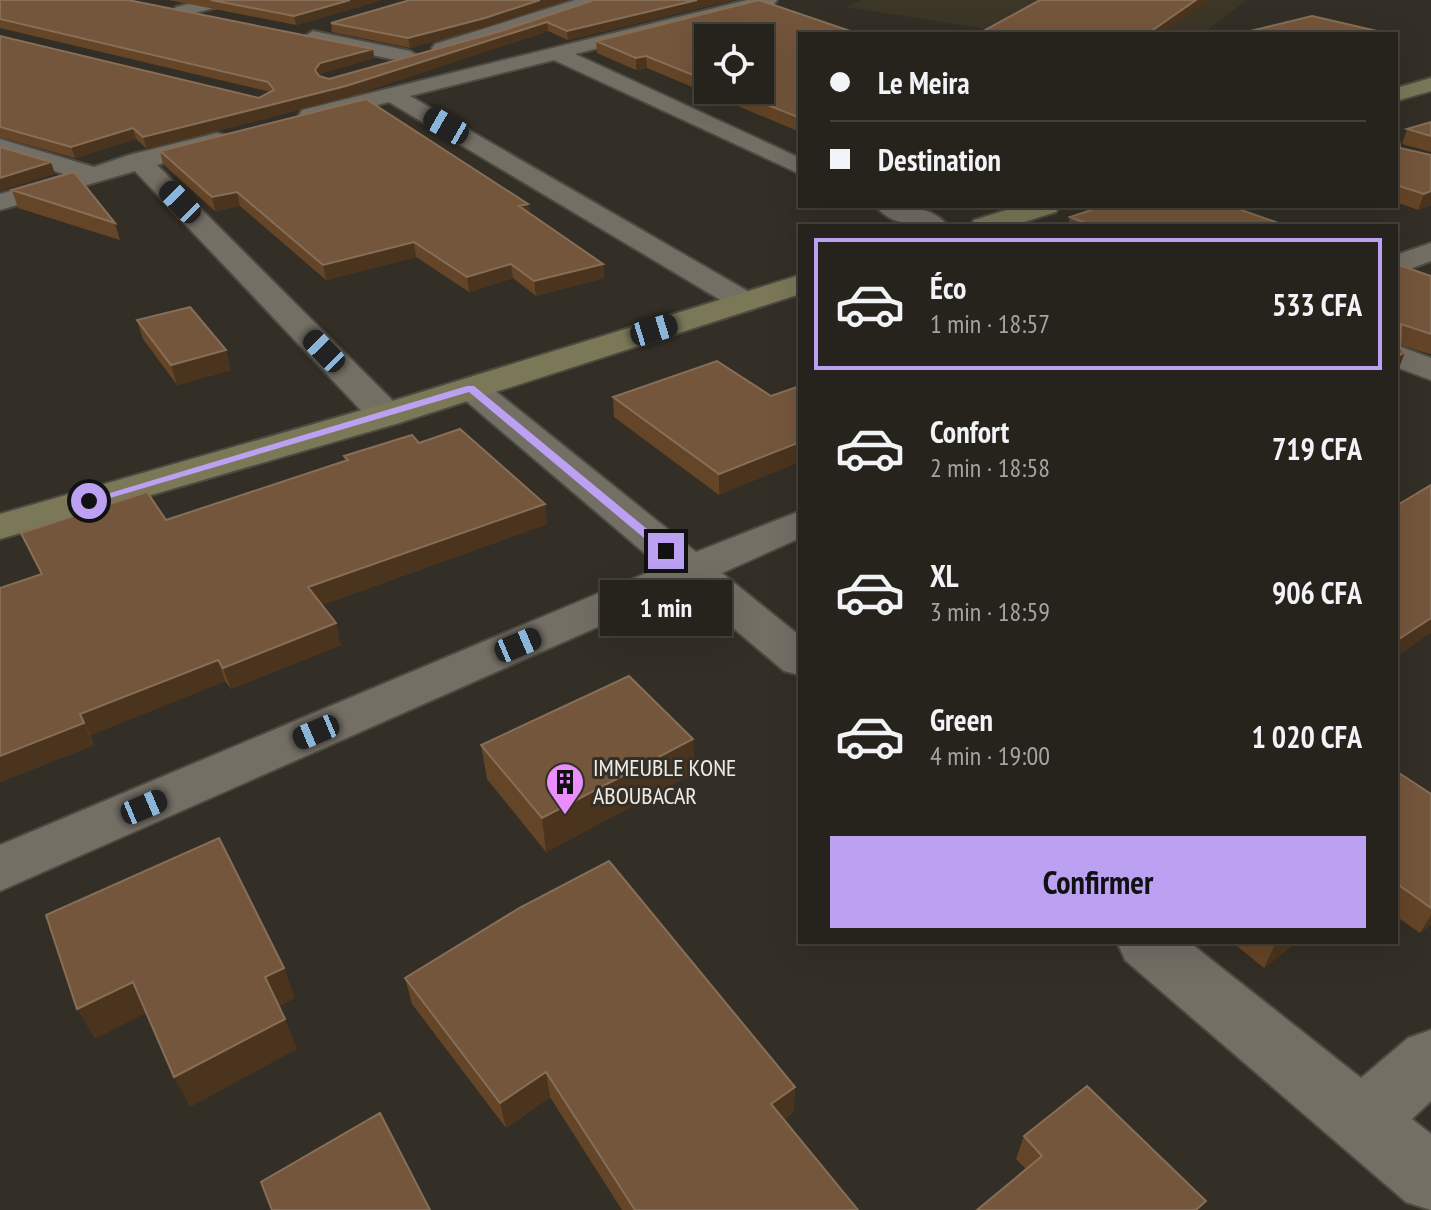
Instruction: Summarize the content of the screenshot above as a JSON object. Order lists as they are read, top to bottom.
{
  "places": {
    "building": ["IMMEUBLE KONE ABOUBACAR"]
  },
  "page": {
    "banner": ["Le Meira", "Destination"],
    "list": [
      {
        "name": "Éco",
        "note": "1 min · 18:57",
        "value": "533 CFA"
      },
      {
        "name": "Confort",
        "note": "2 min · 18:58",
        "value": "719 CFA"
      },
      {
        "name": "XL",
        "note": "3 min · 18:59",
        "value": "906 CFA"
      },
      {
        "name": "Green",
        "note": "4 min · 19:00",
        "value": "1 020 CFA"
      }
    ],
    "bubble": "1 min",
    "buttons": "Confirmer"
  }
}
